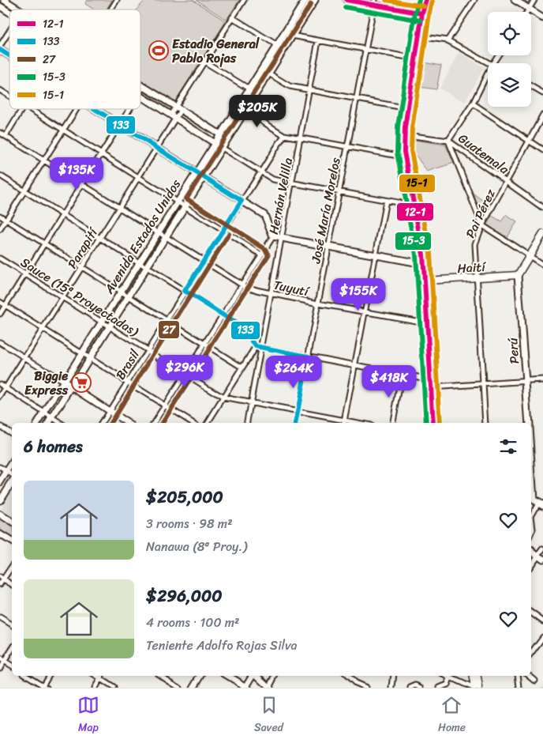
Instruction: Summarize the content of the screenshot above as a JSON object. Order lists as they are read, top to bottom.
{
  "streets": {
    "main road": ["Haití"],
    "street": [
      "Guatemala",
      "Hernán Velilla",
      "José María Morelos",
      "Pai Pérez",
      "Avenida Estados Unidos",
      "Parapití",
      "Tuyutí",
      "Sauce (15ª Proyectadas)",
      "Perú",
      "Brasil"
    ]
  },
  "crossings": [
    ["Guatemala", "Pai Pérez"],
    ["Hernán Velilla", "Tuyutí"],
    ["Hernán Velilla", "Sauce (15ª Proyectadas)"],
    ["José María Morelos", "Tuyutí"],
    ["José María Morelos", "Sauce (15ª Proyectadas)"],
    ["Pai Pérez", "Haití"],
    ["Avenida Estados Unidos", "Tuyutí"],
    ["Avenida Estados Unidos", "Sauce (15ª Proyectadas)"],
    ["Parapití", "Tuyutí"],
    ["Parapití", "Sauce (15ª Proyectadas)"],
    ["Haití", "Perú"],
    ["Tuyutí", "Brasil"],
    ["Sauce (15ª Proyectadas)", "Brasil"]
  ],
  "places": {
    "sports": ["Estadio General Pablo Rojas"],
    "supermarket": ["Biggie Express"]
  },
  "lines": [
    "transit line 12-1",
    "transit line 15-3",
    "transit line 15-1",
    "transit line 27",
    "transit line 133"
  ],
  "legend": [
    "12-1",
    "133",
    "27",
    "15-3",
    "15-1"
  ],
  "page": {
    "price": [
      "$205K",
      "$135K",
      "$155K",
      "$296K",
      "$264K",
      "$418K"
    ],
    "heading": "6 homes",
    "list": [
      {
        "name": "$205,000",
        "note": "3 rooms · 98 m² · Nanawa (8ª Proy.)"
      },
      {
        "name": "$296,000",
        "note": "4 rooms · 100 m² · Teniente Adolfo Rojas Silva"
      }
    ],
    "tabs": ["Map", "Saved", "Home"]
  }
}
